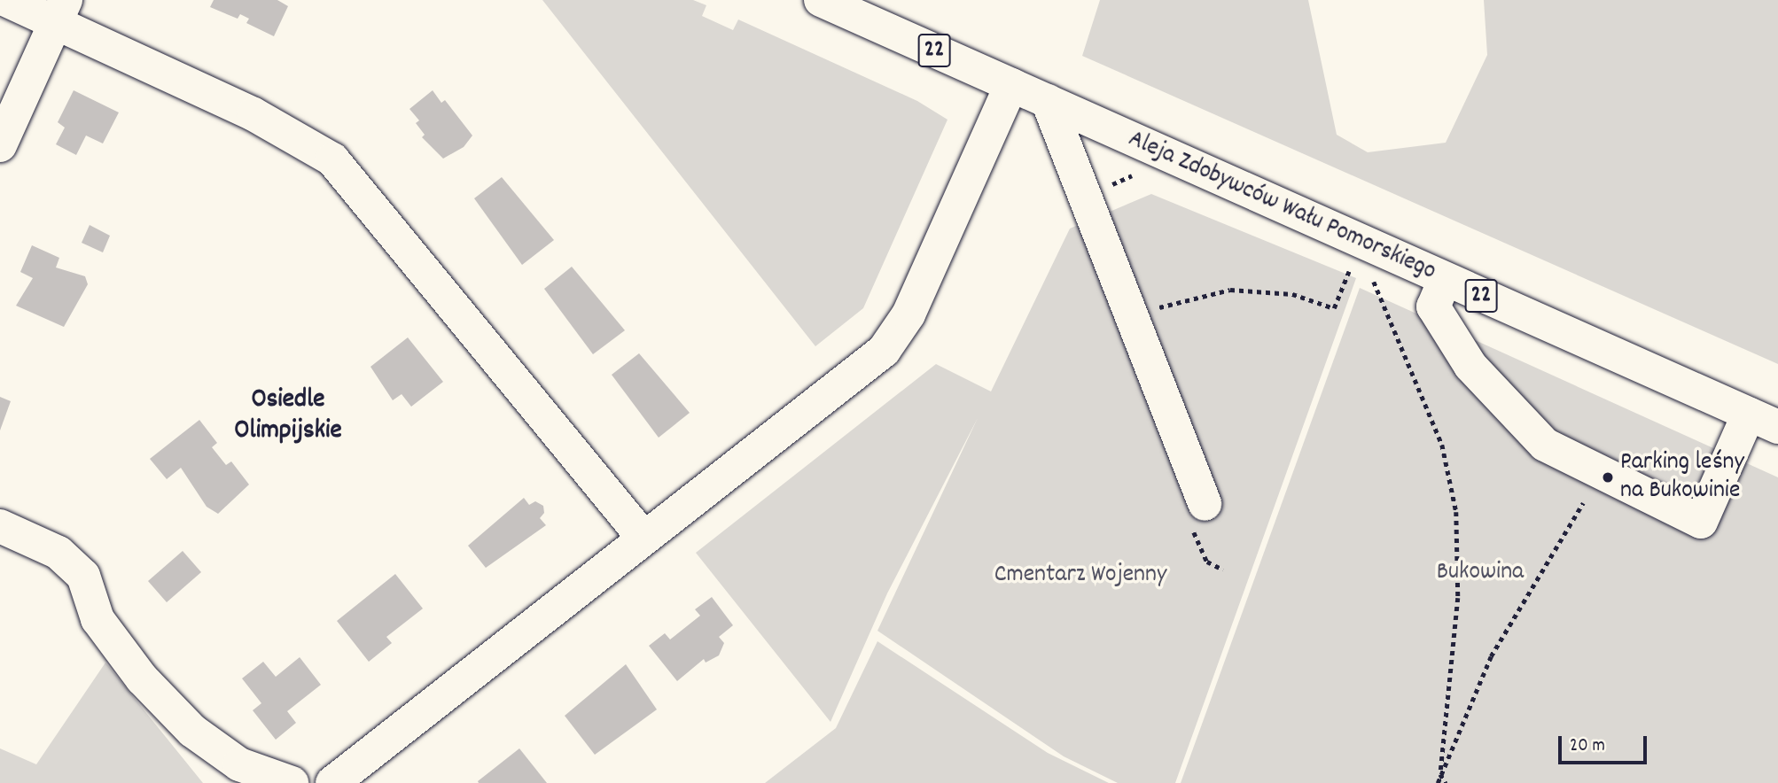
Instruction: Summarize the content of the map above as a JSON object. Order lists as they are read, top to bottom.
{
  "streets": {
    "street": ["22", "Aleja Zdobywców Wału Pomorskiego"]
  },
  "districts": ["Osiedle Olimpijskie"],
  "parks": ["Bukowina", "Cmentarz Wojenny"],
  "places": ["Parking leśny na Bukowinie"],
  "scale_bar": "20 m"
}
